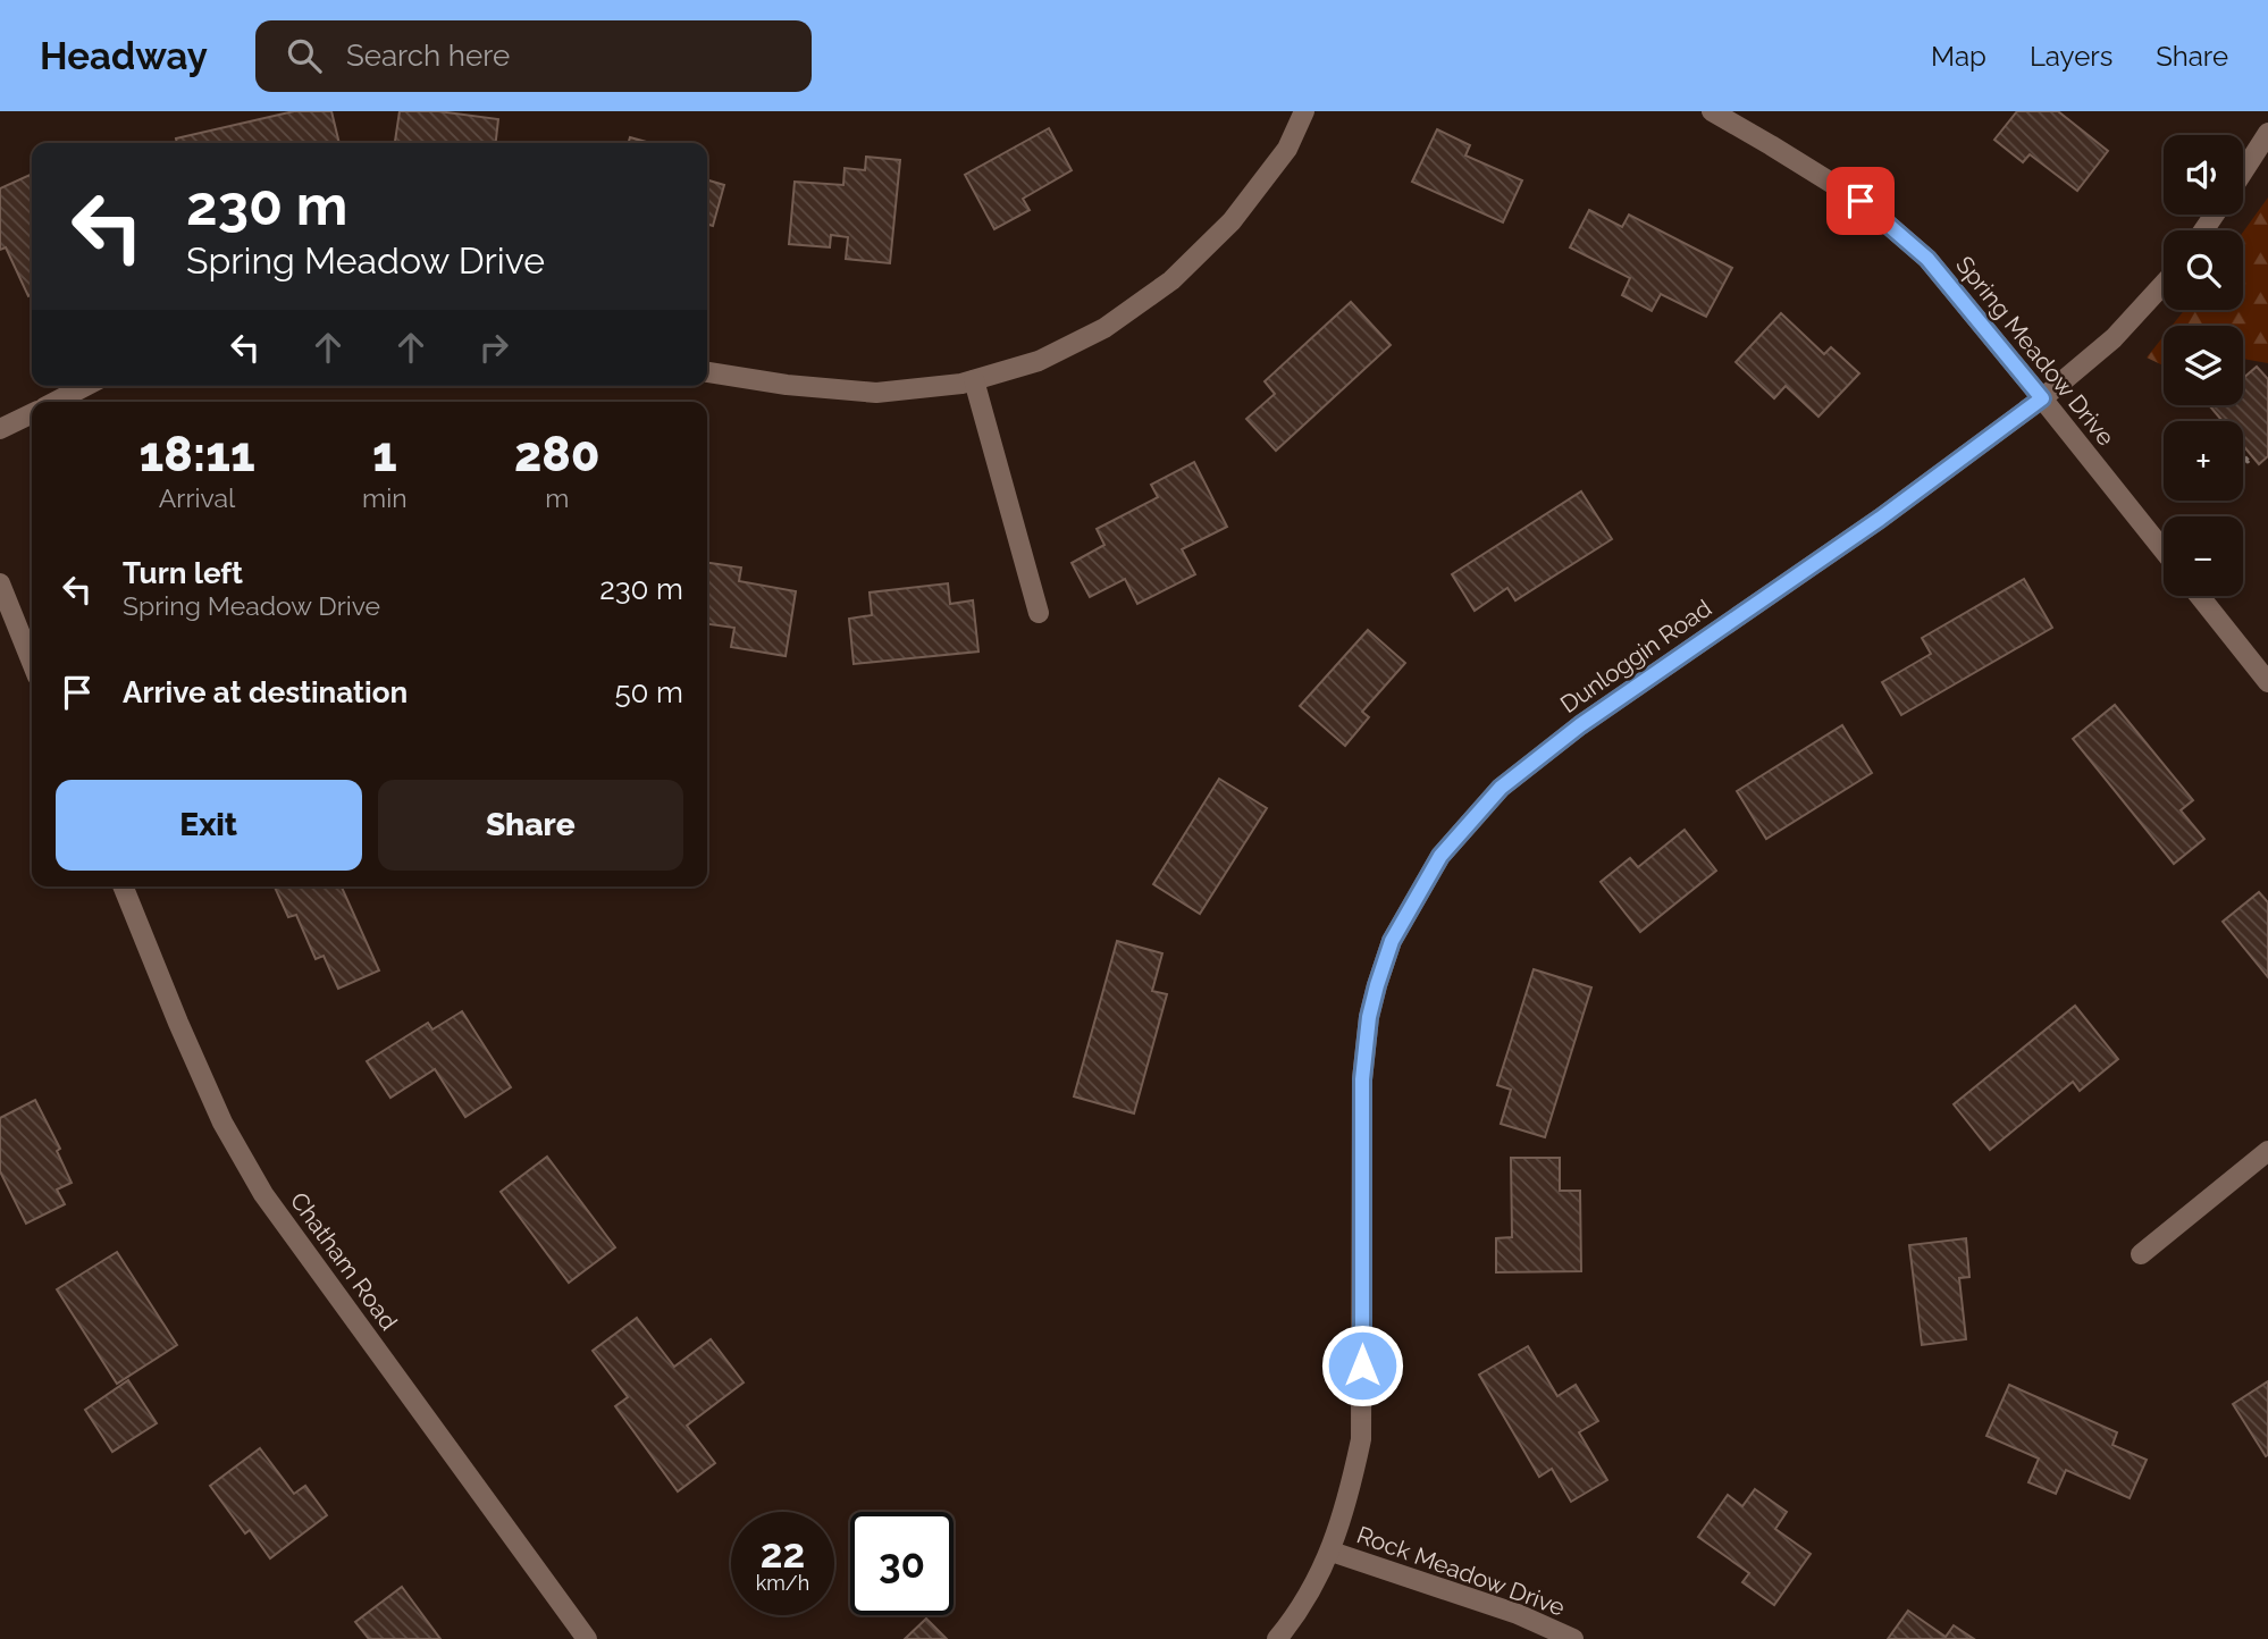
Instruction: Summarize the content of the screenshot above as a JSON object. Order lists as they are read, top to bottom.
{
  "streets": {
    "street": [
      "Spring Meadow Drive",
      "Dunloggin Road",
      "Chatham Road",
      "Rock Meadow Drive"
    ]
  },
  "crossings": [
    ["Spring Meadow Drive", "Dunloggin Road"],
    ["Dunloggin Road", "Rock Meadow Drive"]
  ],
  "page": {
    "header": "Headway",
    "search": "Search here",
    "nav": ["Map", "Layers", "Share"],
    "map_buttons": ["+", "−"],
    "turn": ["230 m", "Spring Meadow Drive"],
    "eta": [
      "18:11",
      "Arrival",
      "1",
      "min",
      "280",
      "m"
    ],
    "list": [
      {
        "name": "Turn left",
        "note": "Spring Meadow Drive",
        "value": "230 m"
      },
      {
        "name": "Arrive at destination",
        "value": "50 m"
      }
    ],
    "buttons": ["Exit", "Share"],
    "speed": "22 km/h",
    "limit": "30"
  }
}
